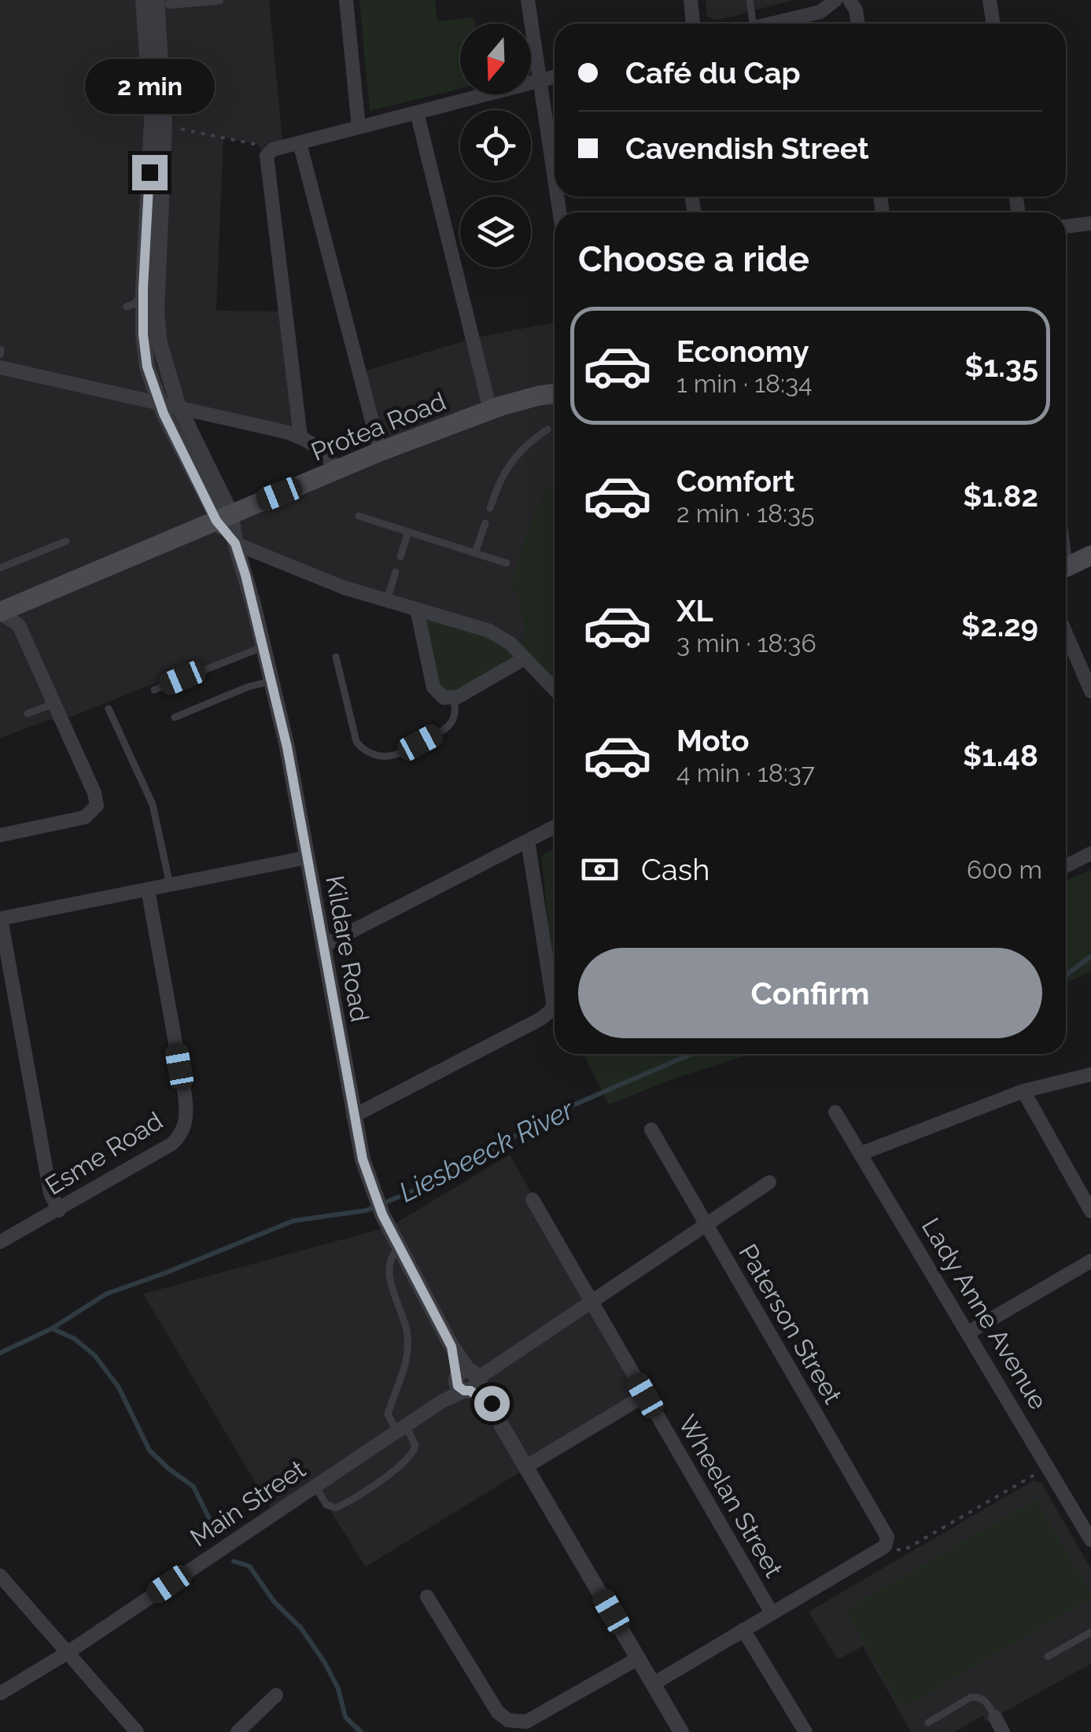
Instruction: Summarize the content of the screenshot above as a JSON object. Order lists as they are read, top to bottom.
{
  "streets": {
    "main road": ["Protea Road"],
    "street": [
      "Kildare Road",
      "Esme Road",
      "Lady Anne Avenue",
      "Paterson Street",
      "Wheelan Street",
      "Main Street"
    ]
  },
  "crossings": [
    ["Kildare Road", "Main Street"],
    ["Paterson Street", "Main Street"],
    ["Wheelan Street", "Main Street"]
  ],
  "water": ["Liesbeeck River"],
  "north": "bottom",
  "page": {
    "banner": ["Café du Cap", "Cavendish Street"],
    "bubble": "2 min",
    "heading": "Choose a ride",
    "list": [
      {
        "name": "Economy",
        "note": "1 min · 18:34",
        "value": "$1.35"
      },
      {
        "name": "Comfort",
        "note": "2 min · 18:35",
        "value": "$1.82"
      },
      {
        "name": "XL",
        "note": "3 min · 18:36",
        "value": "$2.29"
      },
      {
        "name": "Moto",
        "note": "4 min · 18:37",
        "value": "$1.48"
      }
    ],
    "pay": ["Cash", "600 m"],
    "buttons": "Confirm"
  }
}
